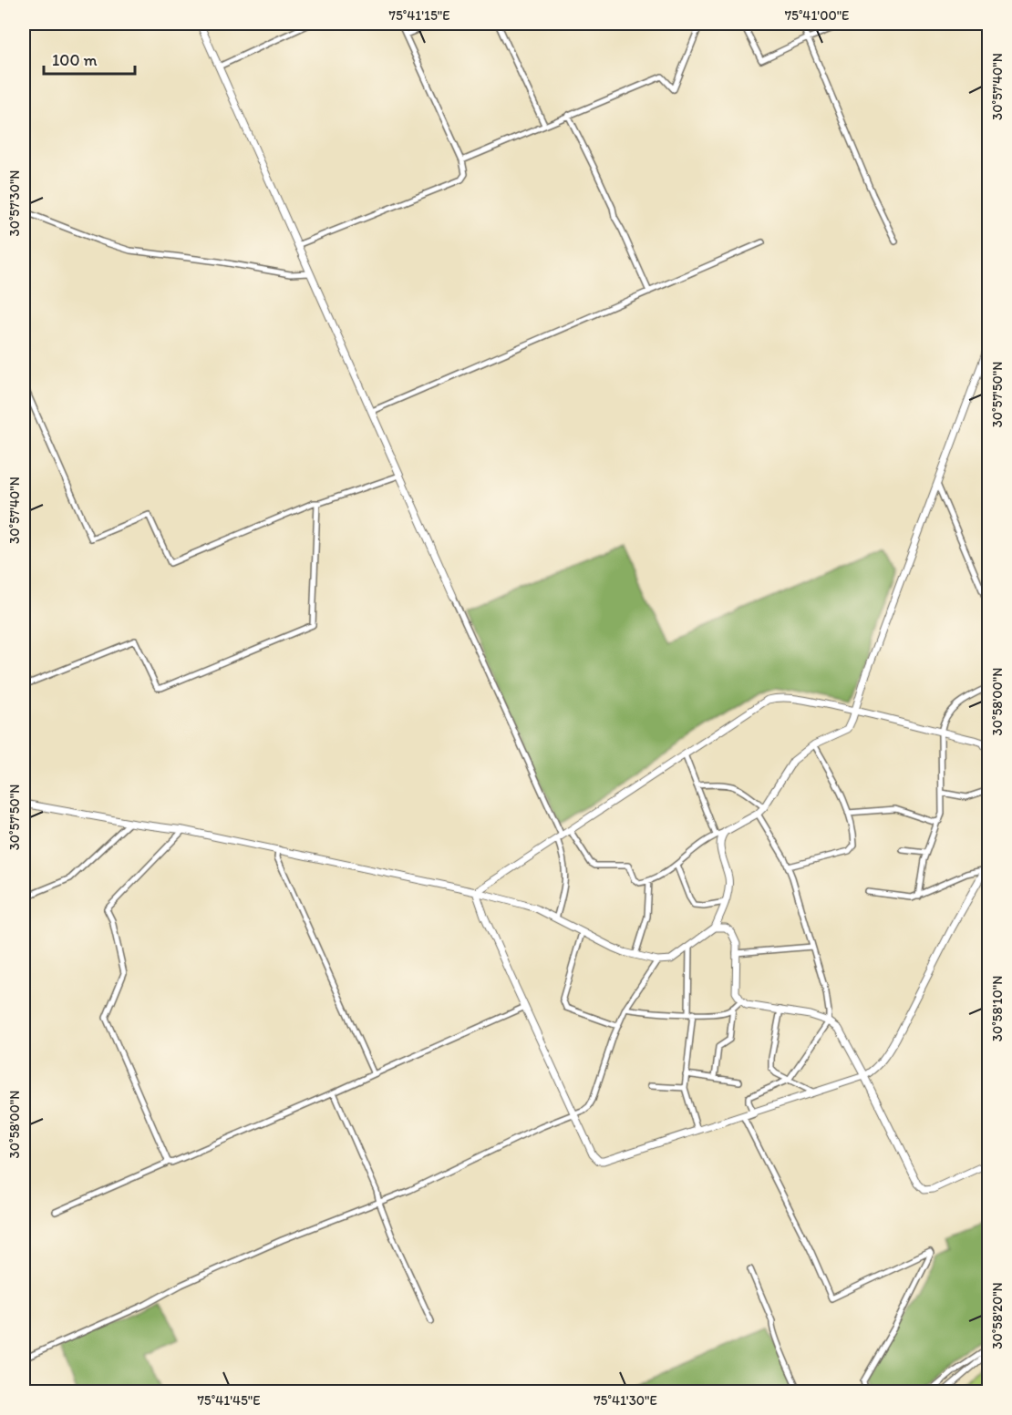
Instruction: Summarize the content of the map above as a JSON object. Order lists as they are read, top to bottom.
{
  "scale_bar": "100 m",
  "coordinates": [
    "75°41'15\"E",
    "75°41'00\"E",
    "30°57'40\"N",
    "30°57'30\"N",
    "30°57'50\"N",
    "30°58'00\"N",
    "30°58'10\"N",
    "30°58'20\"N",
    "75°41'45\"E",
    "75°41'30\"E"
  ]
}
